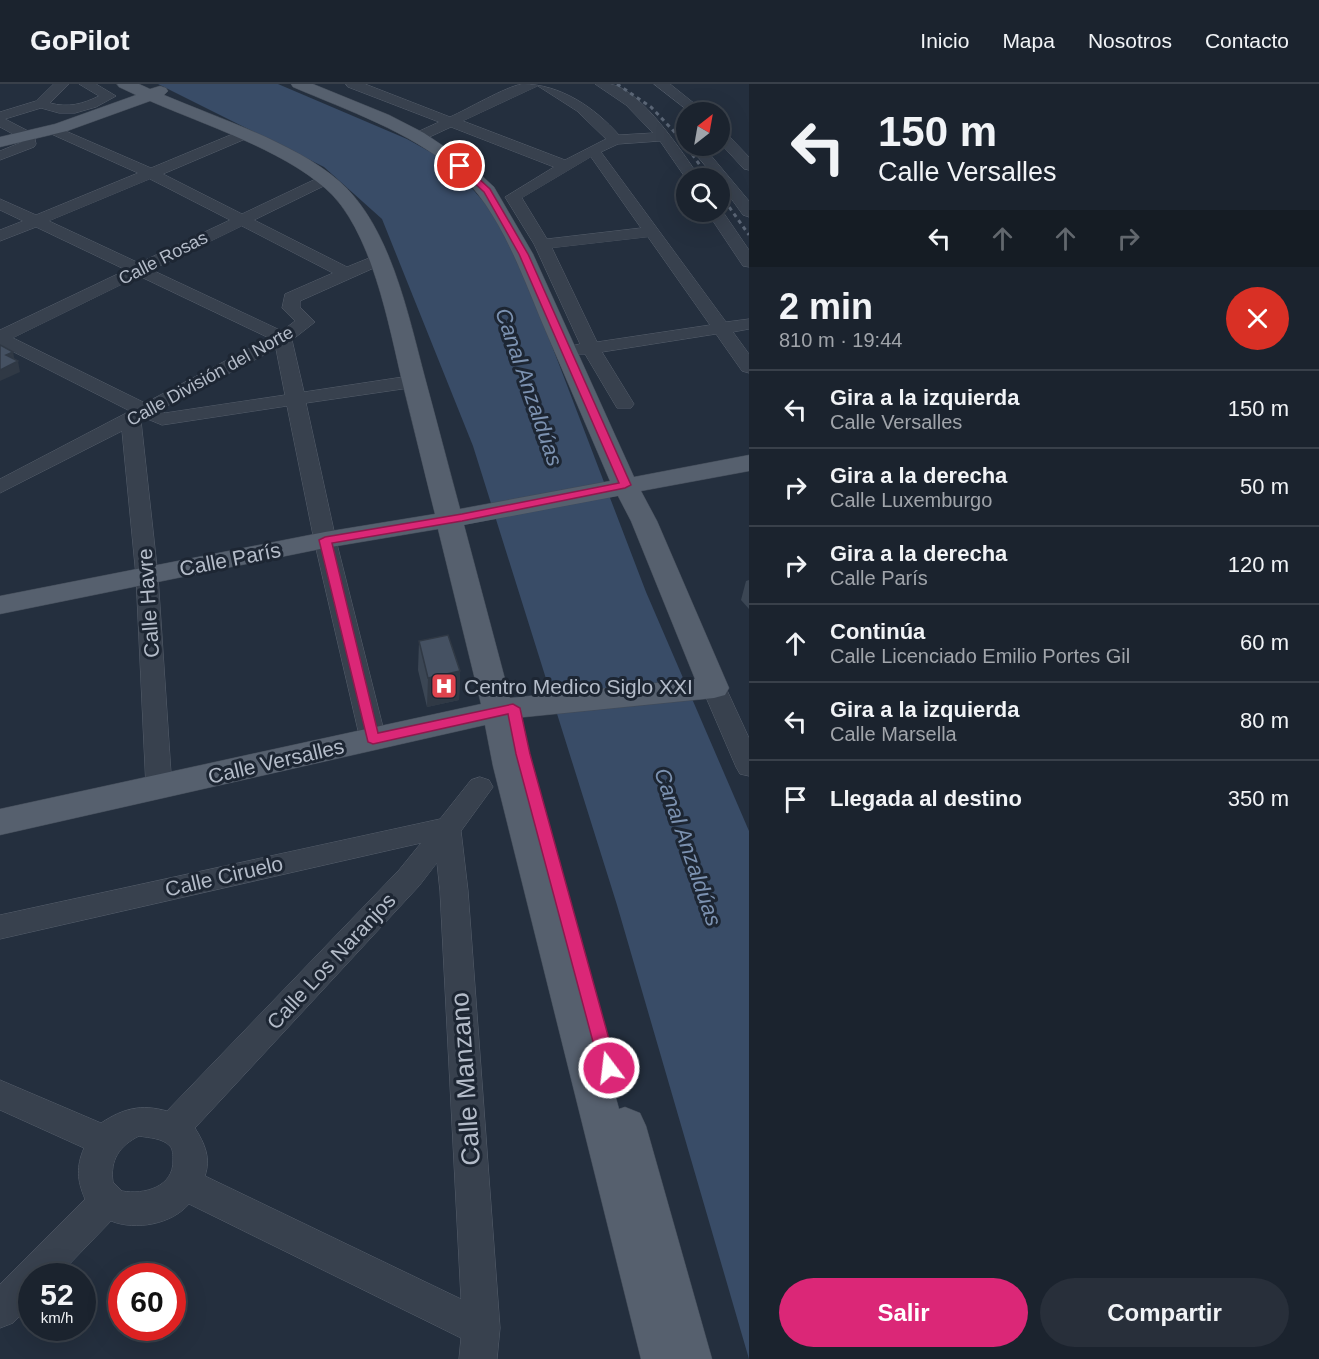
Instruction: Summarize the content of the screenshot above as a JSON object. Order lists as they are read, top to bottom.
{
  "streets": {
    "main road": ["Calle París", "Calle Versalles"],
    "street": [
      "Calle Rosas",
      "Calle División del Norte",
      "Calle Havre",
      "Calle Ciruelo",
      "Calle Los Naranjos",
      "Calle Manzano"
    ]
  },
  "crossings": [
    ["Calle División del Norte", "Calle Havre"],
    ["Calle París", "Calle Havre"],
    ["Calle Havre", "Calle Versalles"],
    ["Calle Ciruelo", "Calle Los Naranjos"],
    ["Calle Ciruelo", "Calle Manzano"],
    ["Calle Los Naranjos", "Calle Manzano"]
  ],
  "water": ["Canal Anzaldúas"],
  "places": {
    "hospital": ["Centro Medico Siglo XXI"]
  },
  "north": "top right",
  "page": {
    "header": "GoPilot",
    "nav": [
      "Inicio",
      "Mapa",
      "Nosotros",
      "Contacto"
    ],
    "turn": ["150 m", "Calle Versalles"],
    "heading": ["2 min", "810 m · 19:44"],
    "list": [
      {
        "name": "Gira a la izquierda",
        "note": "Calle Versalles",
        "value": "150 m"
      },
      {
        "name": "Gira a la derecha",
        "note": "Calle Luxemburgo",
        "value": "50 m"
      },
      {
        "name": "Gira a la derecha",
        "note": "Calle París",
        "value": "120 m"
      },
      {
        "name": "Continúa",
        "note": "Calle Licenciado Emilio Portes Gil",
        "value": "60 m"
      },
      {
        "name": "Gira a la izquierda",
        "note": "Calle Marsella",
        "value": "80 m"
      },
      {
        "name": "Llegada al destino",
        "value": "350 m"
      }
    ],
    "speed": "52 km/h",
    "limit": "60",
    "buttons": ["Salir", "Compartir"]
  }
}
